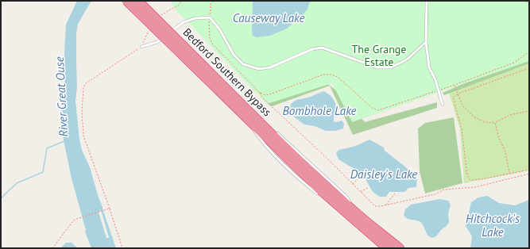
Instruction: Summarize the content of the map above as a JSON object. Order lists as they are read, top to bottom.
{
  "streets": {
    "highway": ["Bedford Southern Bypass"]
  },
  "water": [
    "Causeway Lake",
    "River Great Ouse",
    "Bombhole Lake",
    "Daisley's Lake",
    "Hitchcock's Lake"
  ],
  "parks": ["The Grange Estate"]
}
